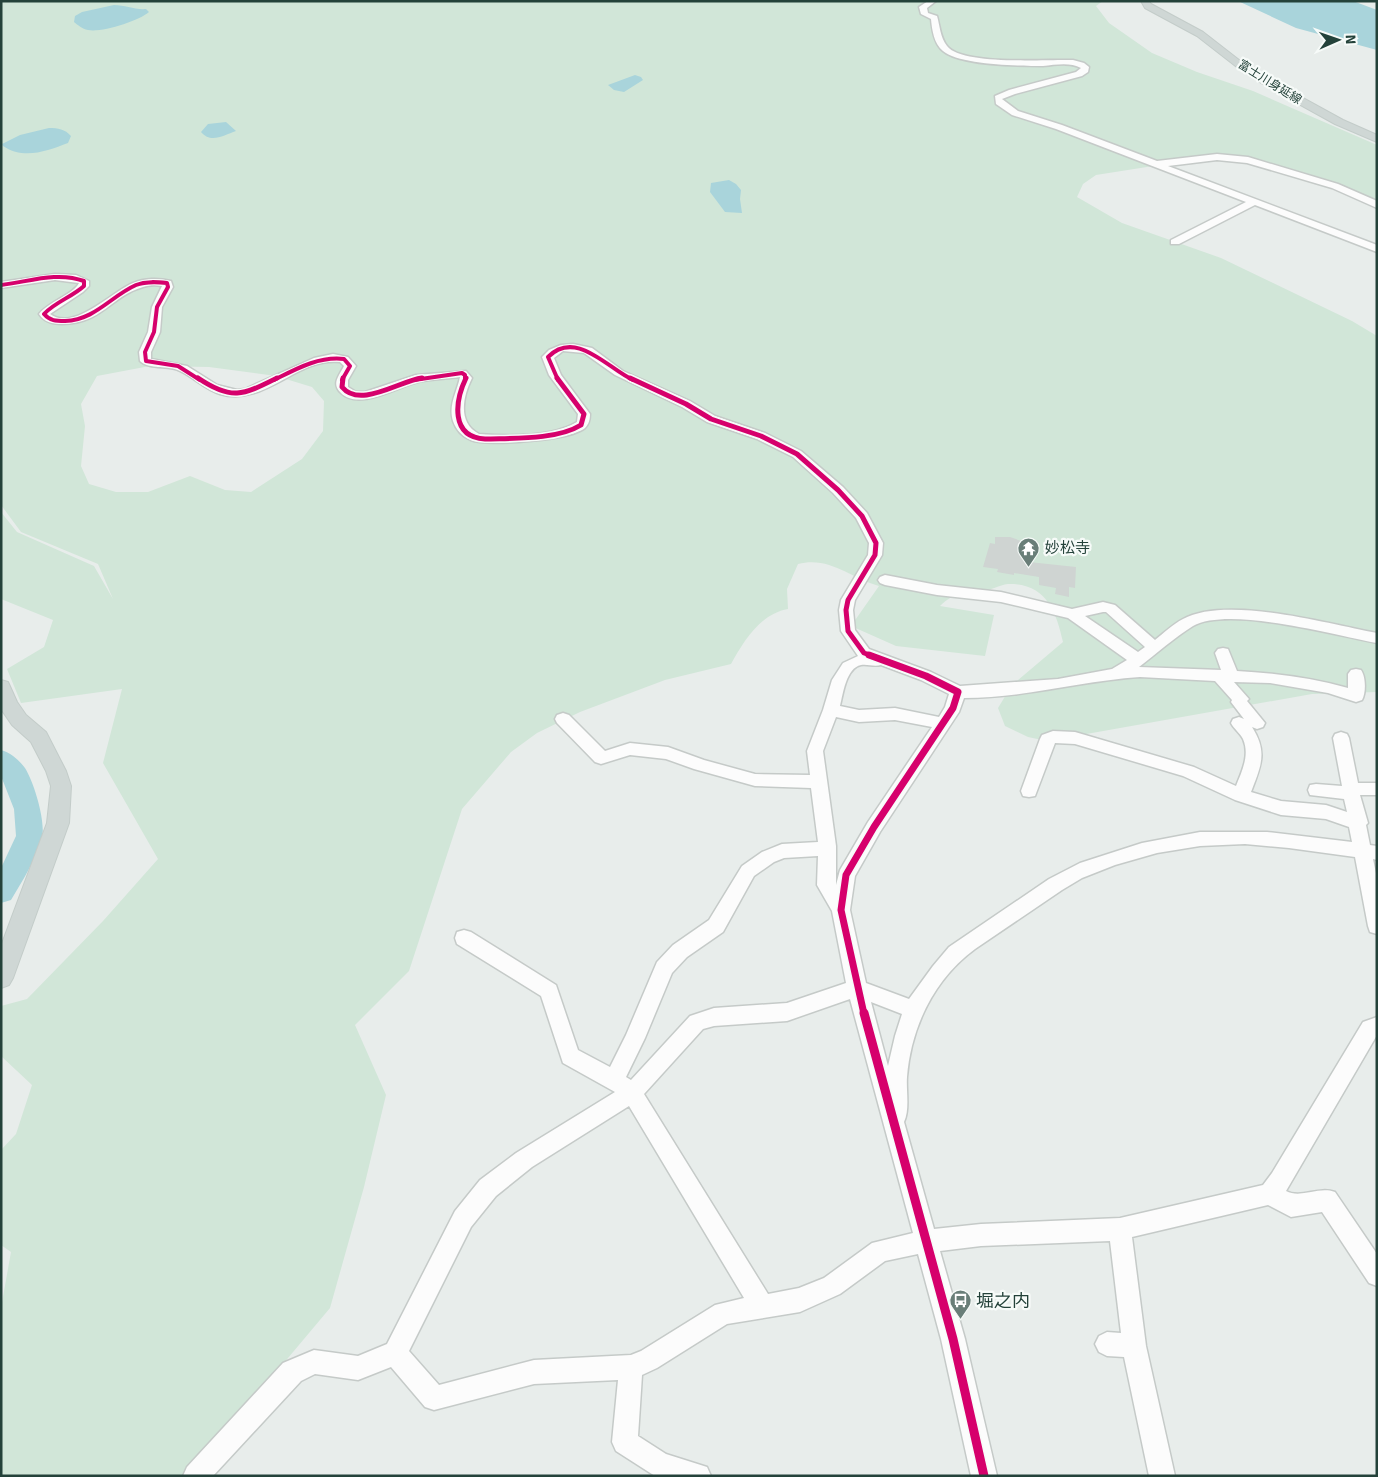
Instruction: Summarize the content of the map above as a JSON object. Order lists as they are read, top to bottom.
{
  "streets": {
    "main road": ["富士川身延線"]
  },
  "places": {
    "temple": ["妙松寺"],
    "bus stop": ["堀之内"]
  },
  "north": "right"
}
